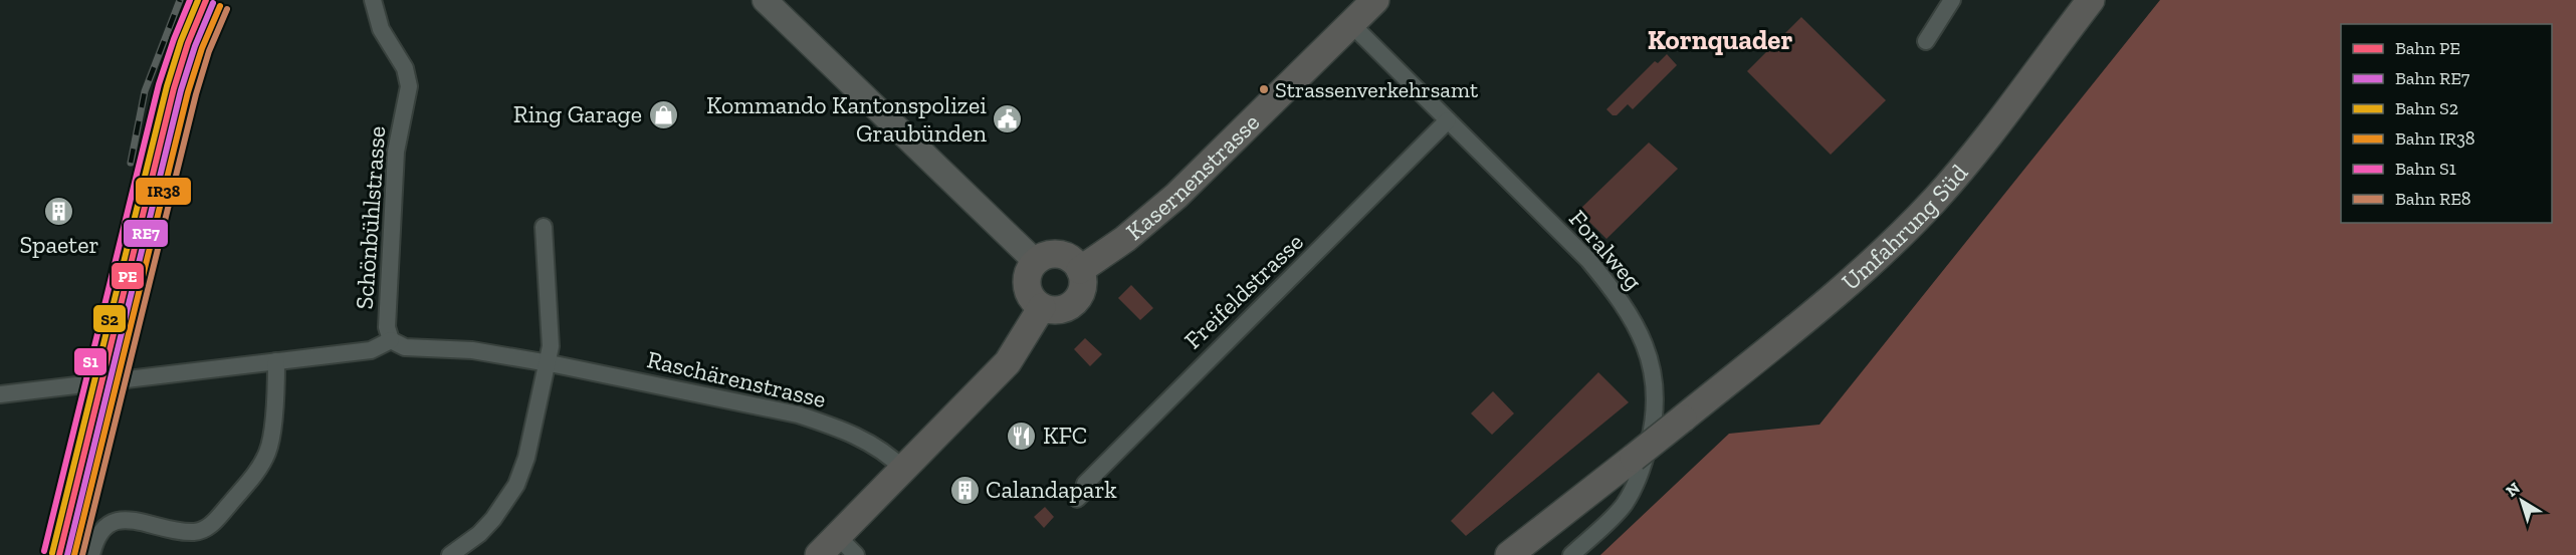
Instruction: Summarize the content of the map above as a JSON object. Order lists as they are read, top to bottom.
{
  "streets": {
    "main road": ["Kasernenstrasse", "Umfahrung Süd"],
    "street": [
      "Schönbühlstrasse",
      "Foralweg",
      "Freifeldstrasse",
      "Raschärenstrasse"
    ]
  },
  "crossings": [
    ["Kasernenstrasse", "Foralweg"],
    ["Schönbühlstrasse", "Raschärenstrasse"],
    ["Foralweg", "Freifeldstrasse"]
  ],
  "districts": ["Kornquader"],
  "places": {
    "other": ["Strassenverkehrsamt"],
    "shop": ["Ring Garage"],
    "public building": ["Kommando Kantonspolizei Graubünden"],
    "building": ["Spaeter", "Calandapark"],
    "restaurant": ["KFC"]
  },
  "lines": [
    "rail line PE",
    "rail line S2",
    "rail line S1",
    "rail line RE7",
    "rail line IR38",
    "rail line RE8"
  ],
  "legend": [
    "Bahn PE",
    "Bahn RE7",
    "Bahn S2",
    "Bahn IR38",
    "Bahn S1",
    "Bahn RE8"
  ],
  "north": "top left"
}
